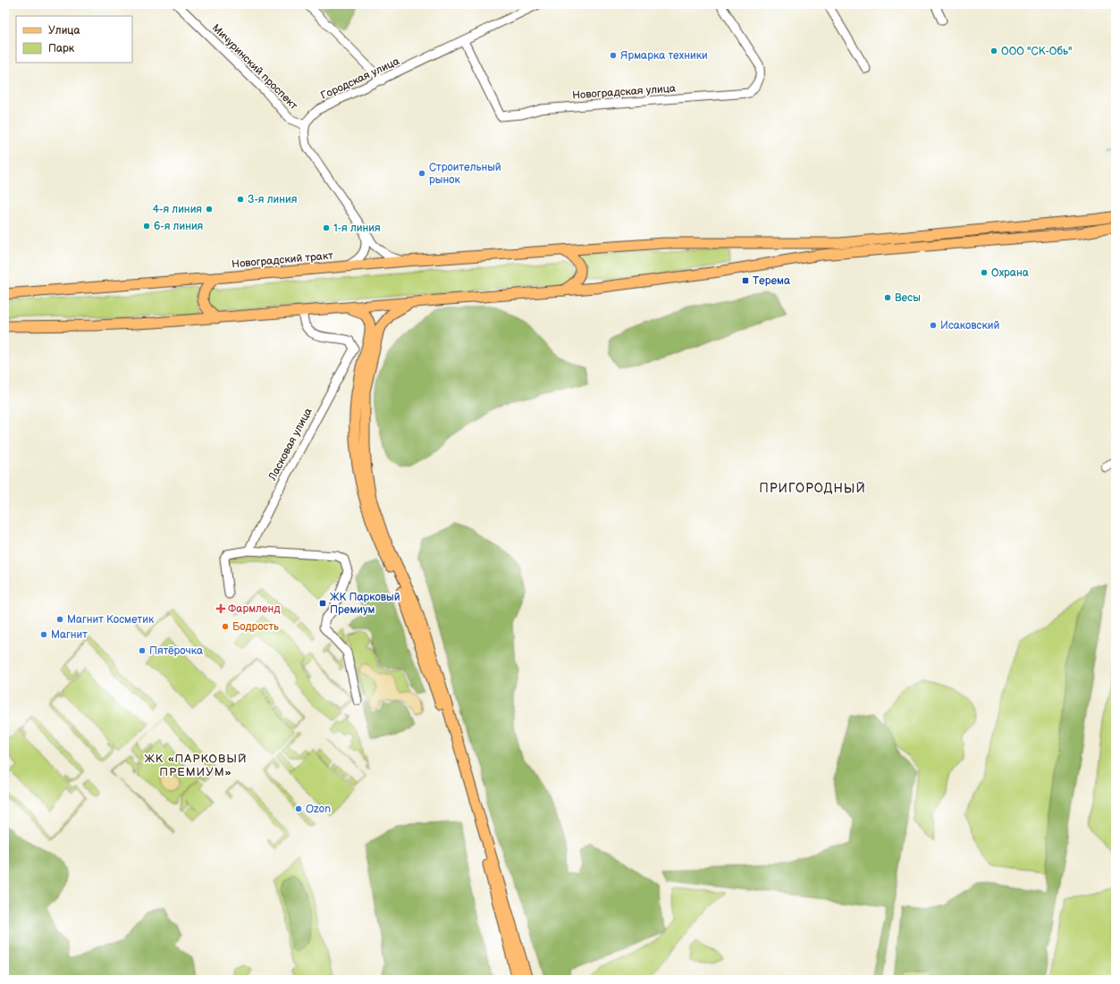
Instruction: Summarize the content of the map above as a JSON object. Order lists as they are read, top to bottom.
{
  "streets": {
    "main road": ["Новоградский тракт"],
    "street": [
      "Мичуринский проспект",
      "Городская улица",
      "Новоградская улица",
      "Ласковая улица"
    ]
  },
  "crossings": [
    ["Мичуринский проспект", "Городская улица"],
    ["Городская улица", "Новоградская улица"]
  ],
  "districts": ["ПРИГОРОДНЫЙ", "ЖК «ПАРКОВЫЙ ПРЕМИУМ»"],
  "places": {
    "other": [
      "ООО \"СК-Обь\"",
      "Ярмарка техники",
      "Строительный рынок",
      "3-я линия",
      "4-я линия",
      "6-я линия",
      "1-я линия",
      "Охрана",
      "Весы",
      "Исаковский",
      "Магнит Косметик",
      "Бодрость",
      "Магнит",
      "Пятёрочка",
      "Ozon"
    ],
    "transit": ["Терема", "ЖК Парковый Премиум"],
    "health": ["Фармленд"]
  },
  "legend": ["Улица", "Парк"]
}
